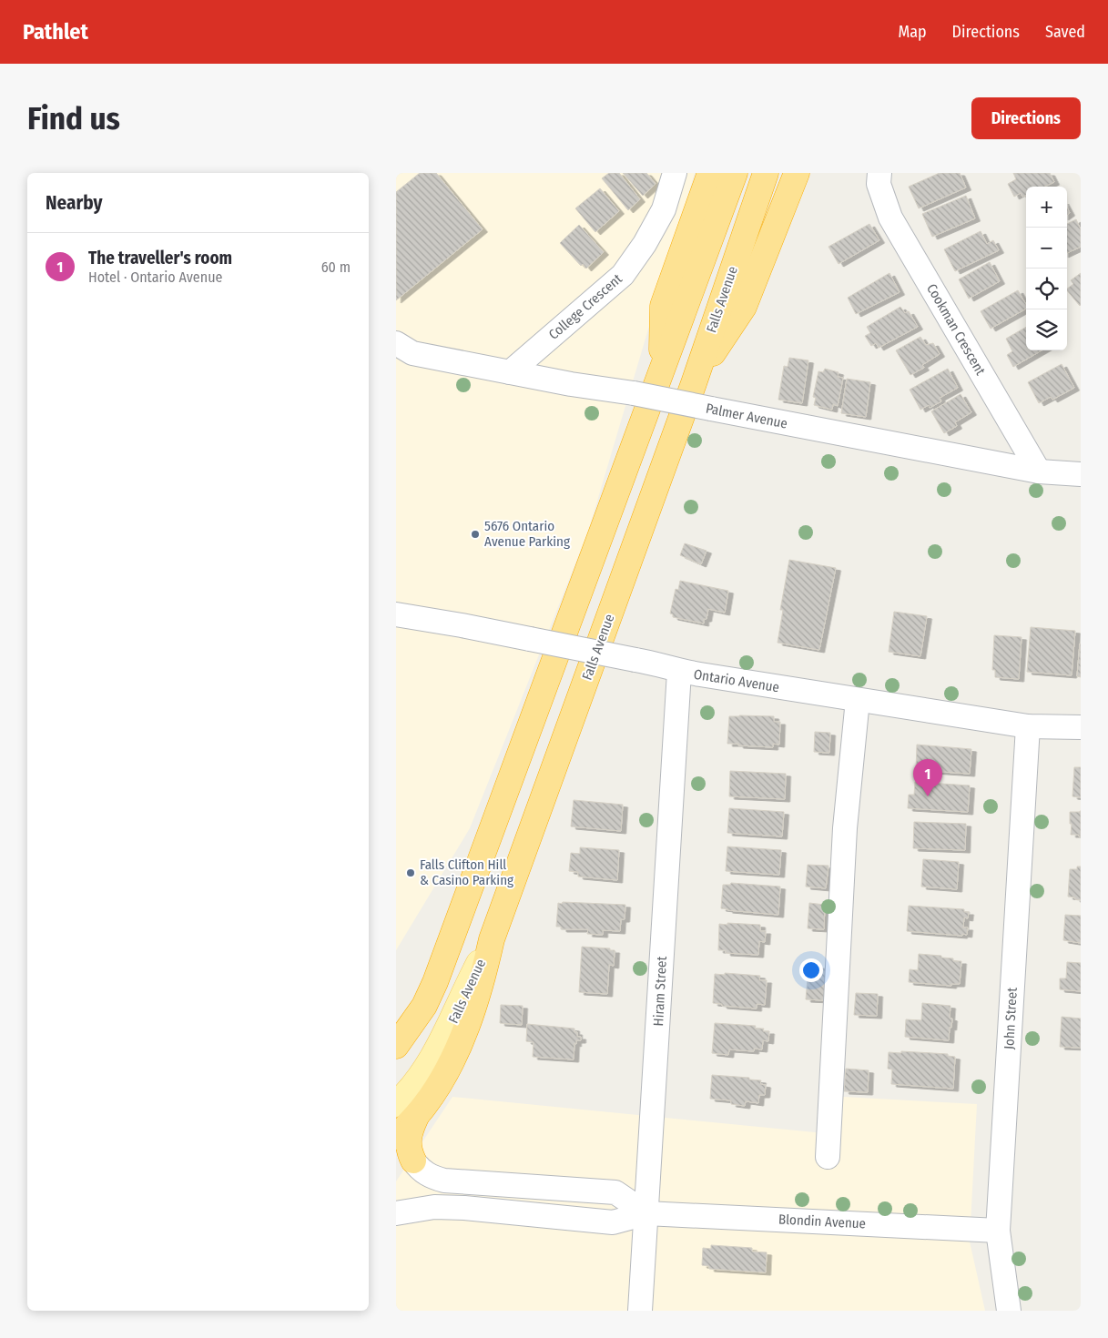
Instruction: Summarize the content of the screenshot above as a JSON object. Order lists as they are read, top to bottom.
{
  "streets": {
    "highway": ["Falls Avenue"],
    "street": [
      "College Crescent",
      "Cookman Crescent",
      "Palmer Avenue",
      "Ontario Avenue",
      "Hiram Street",
      "John Street",
      "Blondin Avenue"
    ]
  },
  "crossings": [
    ["College Crescent", "Palmer Avenue"],
    ["Cookman Crescent", "Palmer Avenue"],
    ["Ontario Avenue", "Hiram Street"],
    ["Ontario Avenue", "John Street"],
    ["Hiram Street", "Blondin Avenue"],
    ["John Street", "Blondin Avenue"]
  ],
  "places": ["5676 Ontario Avenue Parking", "Falls Clifton Hill & Casino Parking"],
  "page": {
    "header": "Pathlet",
    "nav": ["Map", "Directions", "Saved"],
    "buttons": "Directions",
    "title": "Find us",
    "heading": "Nearby",
    "map_buttons": ["+", "−"],
    "list": [
      {
        "mark": "1",
        "name": "The traveller's room",
        "note": "Hotel · Ontario Avenue",
        "value": "60 m"
      }
    ],
    "pins": "1"
  }
}
